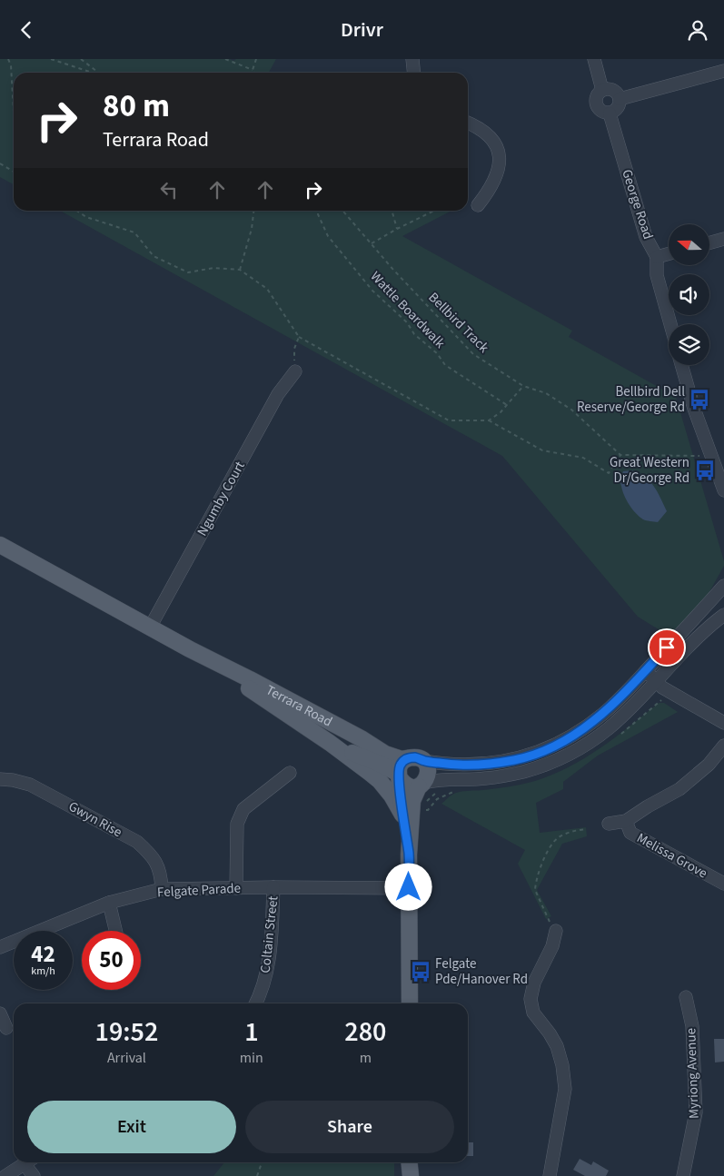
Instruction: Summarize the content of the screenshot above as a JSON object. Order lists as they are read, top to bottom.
{
  "streets": {
    "main road": ["Terrara Road"],
    "street": [
      "George Road",
      "Ngumby Court",
      "Gwyn Rise",
      "Melissa Grove",
      "Felgate Parade",
      "Coltain Street",
      "Myriong Avenue"
    ],
    "path": ["Wattle Boardwalk", "Bellbird Track"]
  },
  "crossings": [
    ["Ngumby Court", "Terrara Road"],
    ["Gwyn Rise", "Felgate Parade"],
    ["Felgate Parade", "Coltain Street"]
  ],
  "places": {
    "bus stop": ["Bellbird Dell Reserve/George Rd", "Great Western Dr/George Rd", "Felgate Pde/Hanover Rd"]
  },
  "north": "left",
  "page": {
    "header": "Drivr",
    "turn": ["80 m", "Terrara Road"],
    "speed": "42 km/h",
    "limit": "50",
    "eta": [
      "19:52",
      "Arrival",
      "1",
      "min",
      "280",
      "m"
    ],
    "buttons": ["Exit", "Share"]
  }
}
